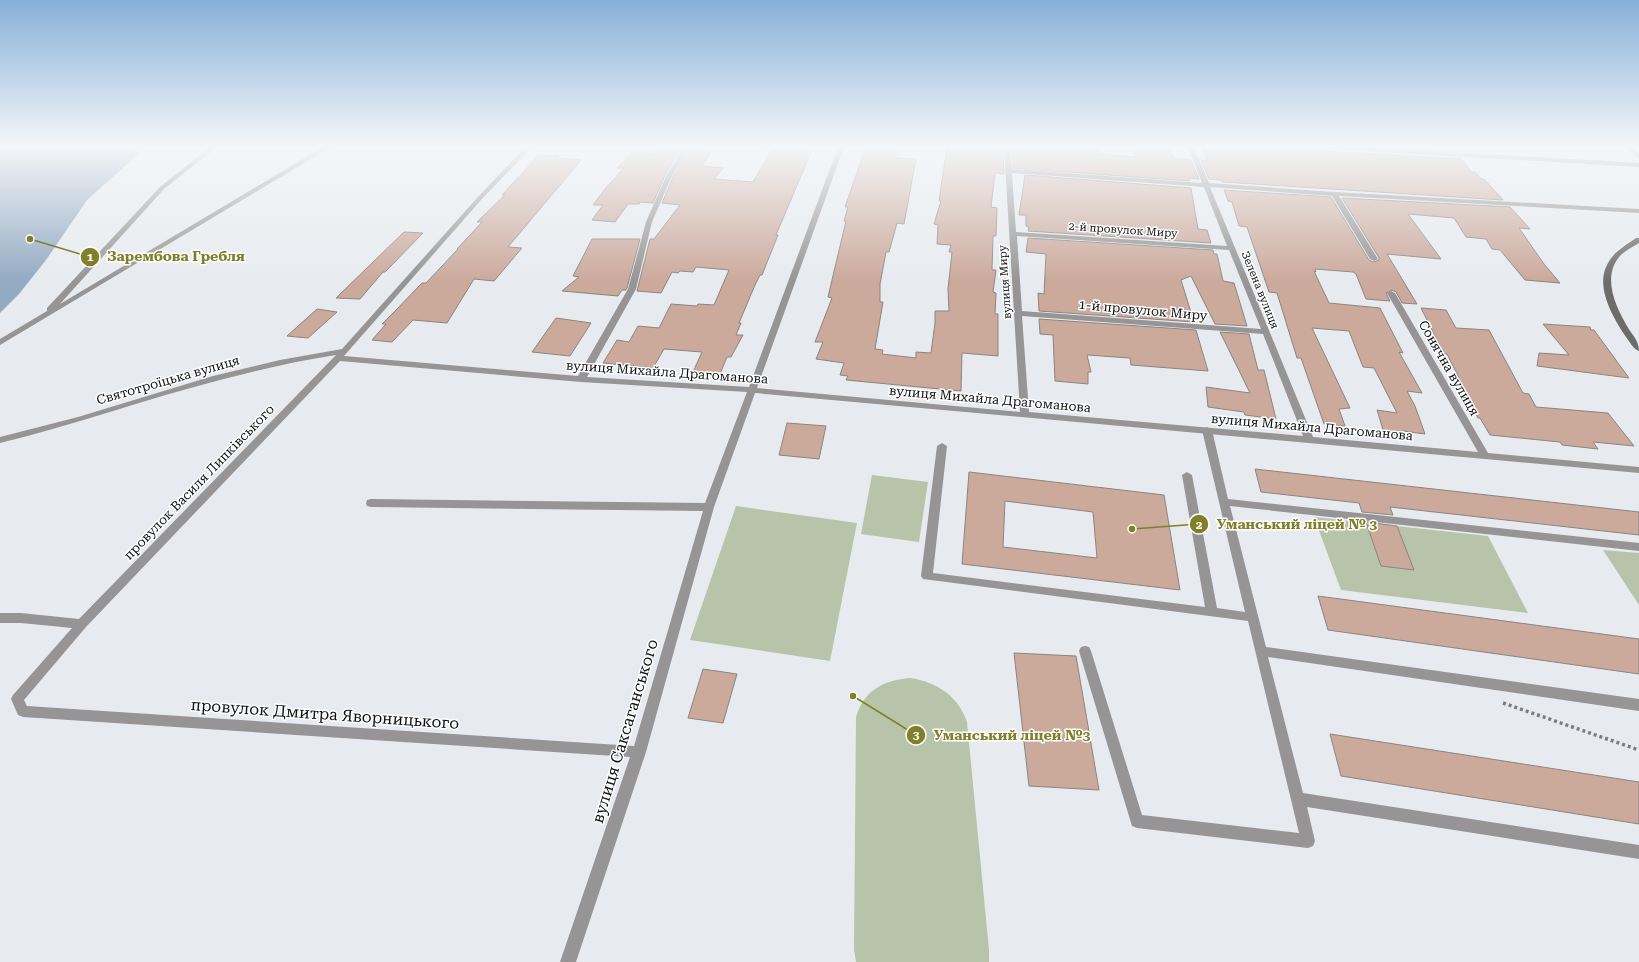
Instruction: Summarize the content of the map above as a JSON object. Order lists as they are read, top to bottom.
{
  "streets": {
    "street": [
      "2-й провулок Миру",
      "вулиця Миру",
      "Зелена вулиця",
      "1-й провулок Миру",
      "Сонячна вулиця",
      "вулиця Михайла Драгоманова",
      "Святотроїцька вулиця",
      "провулок Василя Липківського",
      "провулок Дмитра Яворницького",
      "вулиця Саксаганського"
    ]
  },
  "crossings": [
    ["2-й провулок Миру", "вулиця Миру"],
    ["2-й провулок Миру", "Зелена вулиця"],
    ["вулиця Миру", "1-й провулок Миру"],
    ["вулиця Миру", "вулиця Михайла Драгоманова"],
    ["Зелена вулиця", "1-й провулок Миру"],
    ["Зелена вулиця", "вулиця Михайла Драгоманова"],
    ["Сонячна вулиця", "вулиця Михайла Драгоманова"],
    ["вулиця Михайла Драгоманова", "Святотроїцька вулиця"],
    ["вулиця Михайла Драгоманова", "провулок Василя Липківського"],
    ["вулиця Михайла Драгоманова", "вулиця Саксаганського"],
    ["Святотроїцька вулиця", "провулок Василя Липківського"],
    ["провулок Василя Липківського", "провулок Дмитра Яворницького"],
    ["провулок Дмитра Яворницького", "вулиця Саксаганського"]
  ],
  "places": ["Зарембова Гребля", "Уманський ліцей № 3", "Уманський ліцей №3"]
}
